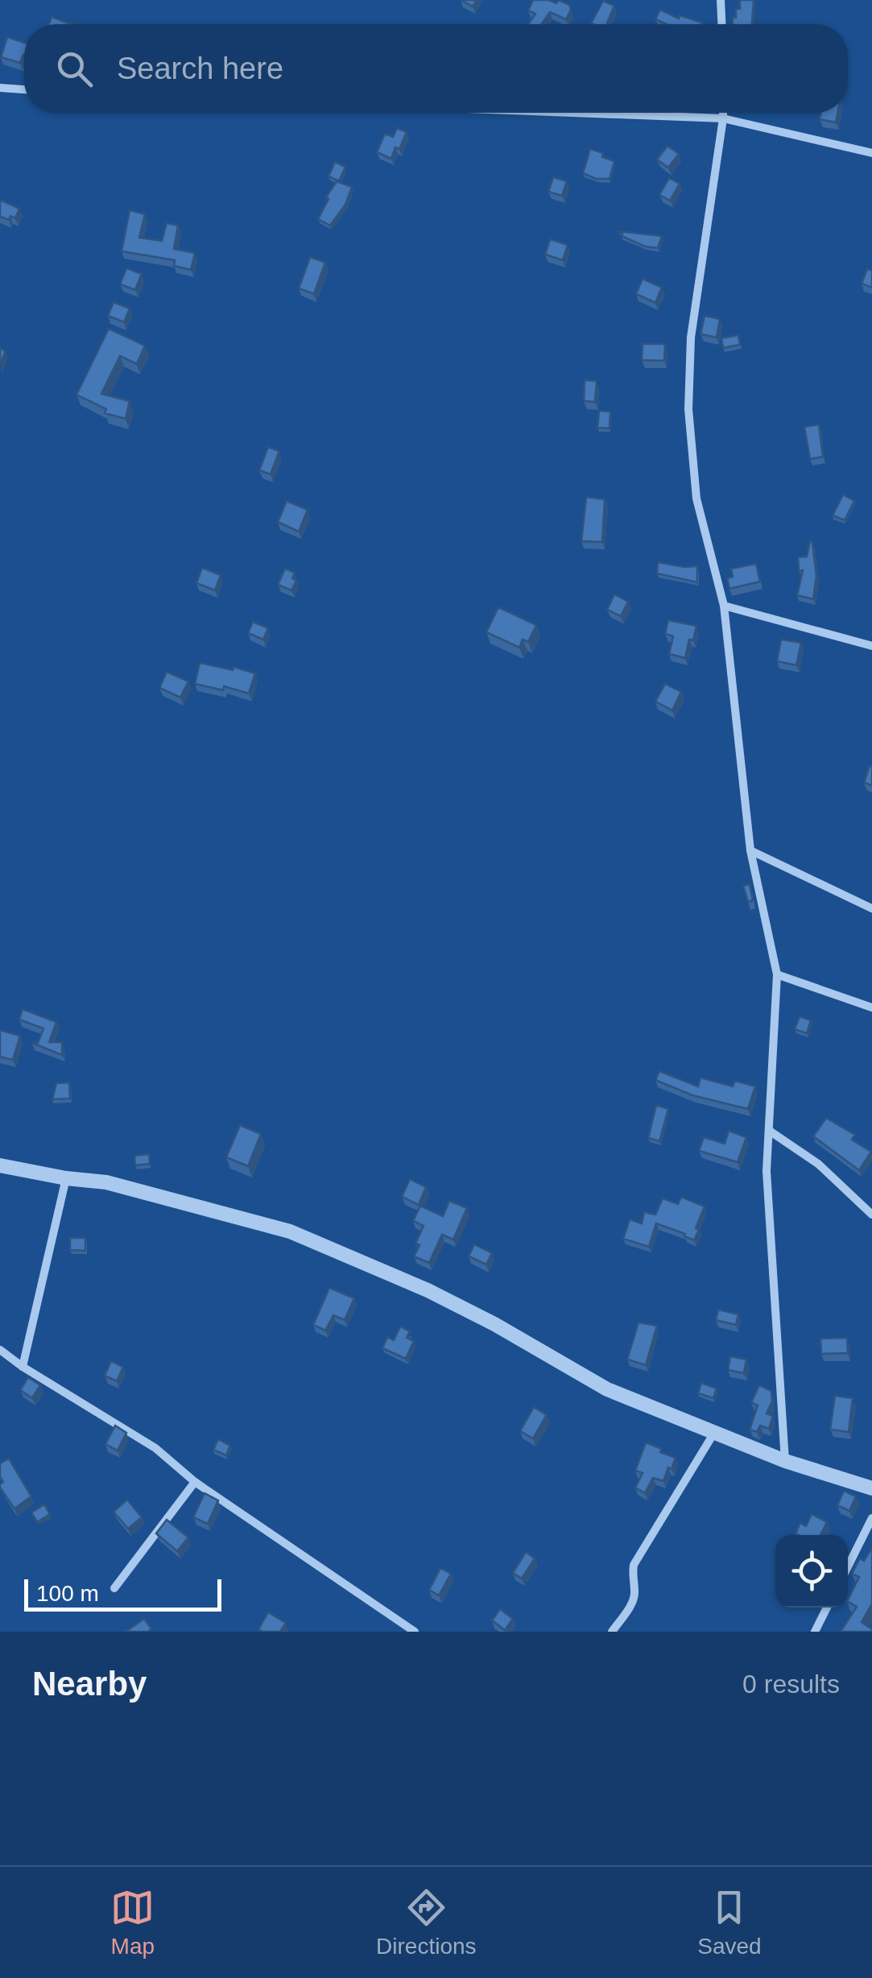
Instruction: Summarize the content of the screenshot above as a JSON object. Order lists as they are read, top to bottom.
{
  "scale_bar": "100 m",
  "page": {
    "search": "Search here",
    "scale": "100 m",
    "heading": ["Nearby", "0 results"],
    "nav": ["Map", "Directions", "Saved"]
  }
}
